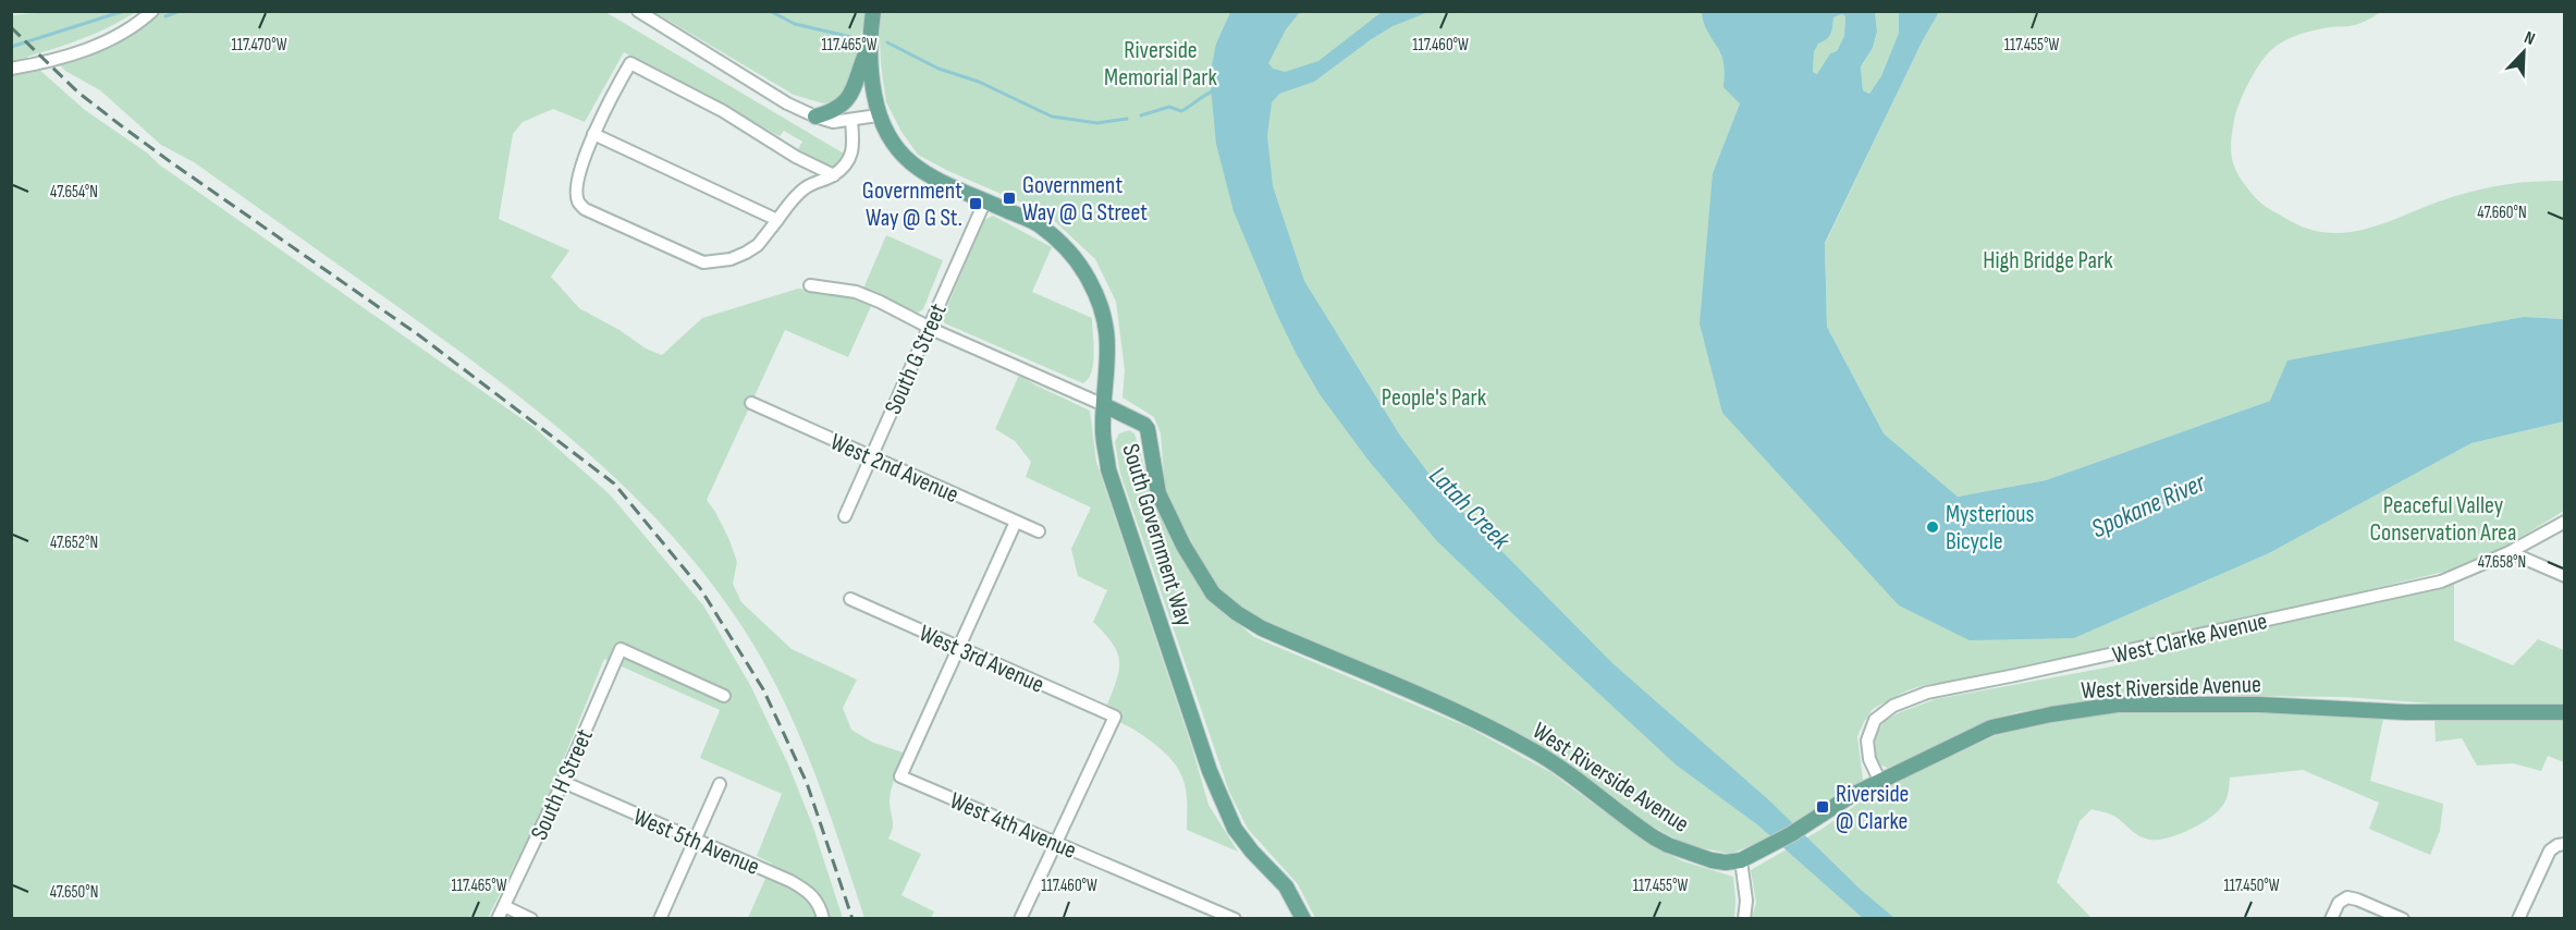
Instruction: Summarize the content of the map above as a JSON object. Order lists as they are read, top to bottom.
{
  "streets": {
    "main road": ["South Government Way", "West Riverside Avenue"],
    "street": [
      "South G Street",
      "West 2nd Avenue",
      "West Clarke Avenue",
      "West 3rd Avenue",
      "South H Street",
      "West 4th Avenue",
      "West 5th Avenue"
    ]
  },
  "crossings": [
    ["South G Street", "West 2nd Avenue"],
    ["South G Street", "South Government Way"],
    ["South Government Way", "West Riverside Avenue"],
    ["West Clarke Avenue", "West Riverside Avenue"],
    ["West 3rd Avenue", "West 4th Avenue"],
    ["South H Street", "West 5th Avenue"]
  ],
  "water": ["Spokane River", "Latah Creek"],
  "parks": [
    "Riverside Memorial Park",
    "High Bridge Park",
    "People's Park",
    "Peaceful Valley Conservation Area"
  ],
  "places": {
    "transit": ["Government Way @ G Street", "Government Way @ G St.", "Riverside @ Clarke"],
    "other": ["Mysterious Bicycle"]
  },
  "north": "top right",
  "coordinates": [
    "117.470°W",
    "117.465°W",
    "117.460°W",
    "117.455°W",
    "47.654°N",
    "47.660°N",
    "47.652°N",
    "47.658°N",
    "117.450°W",
    "47.650°N"
  ]
}
